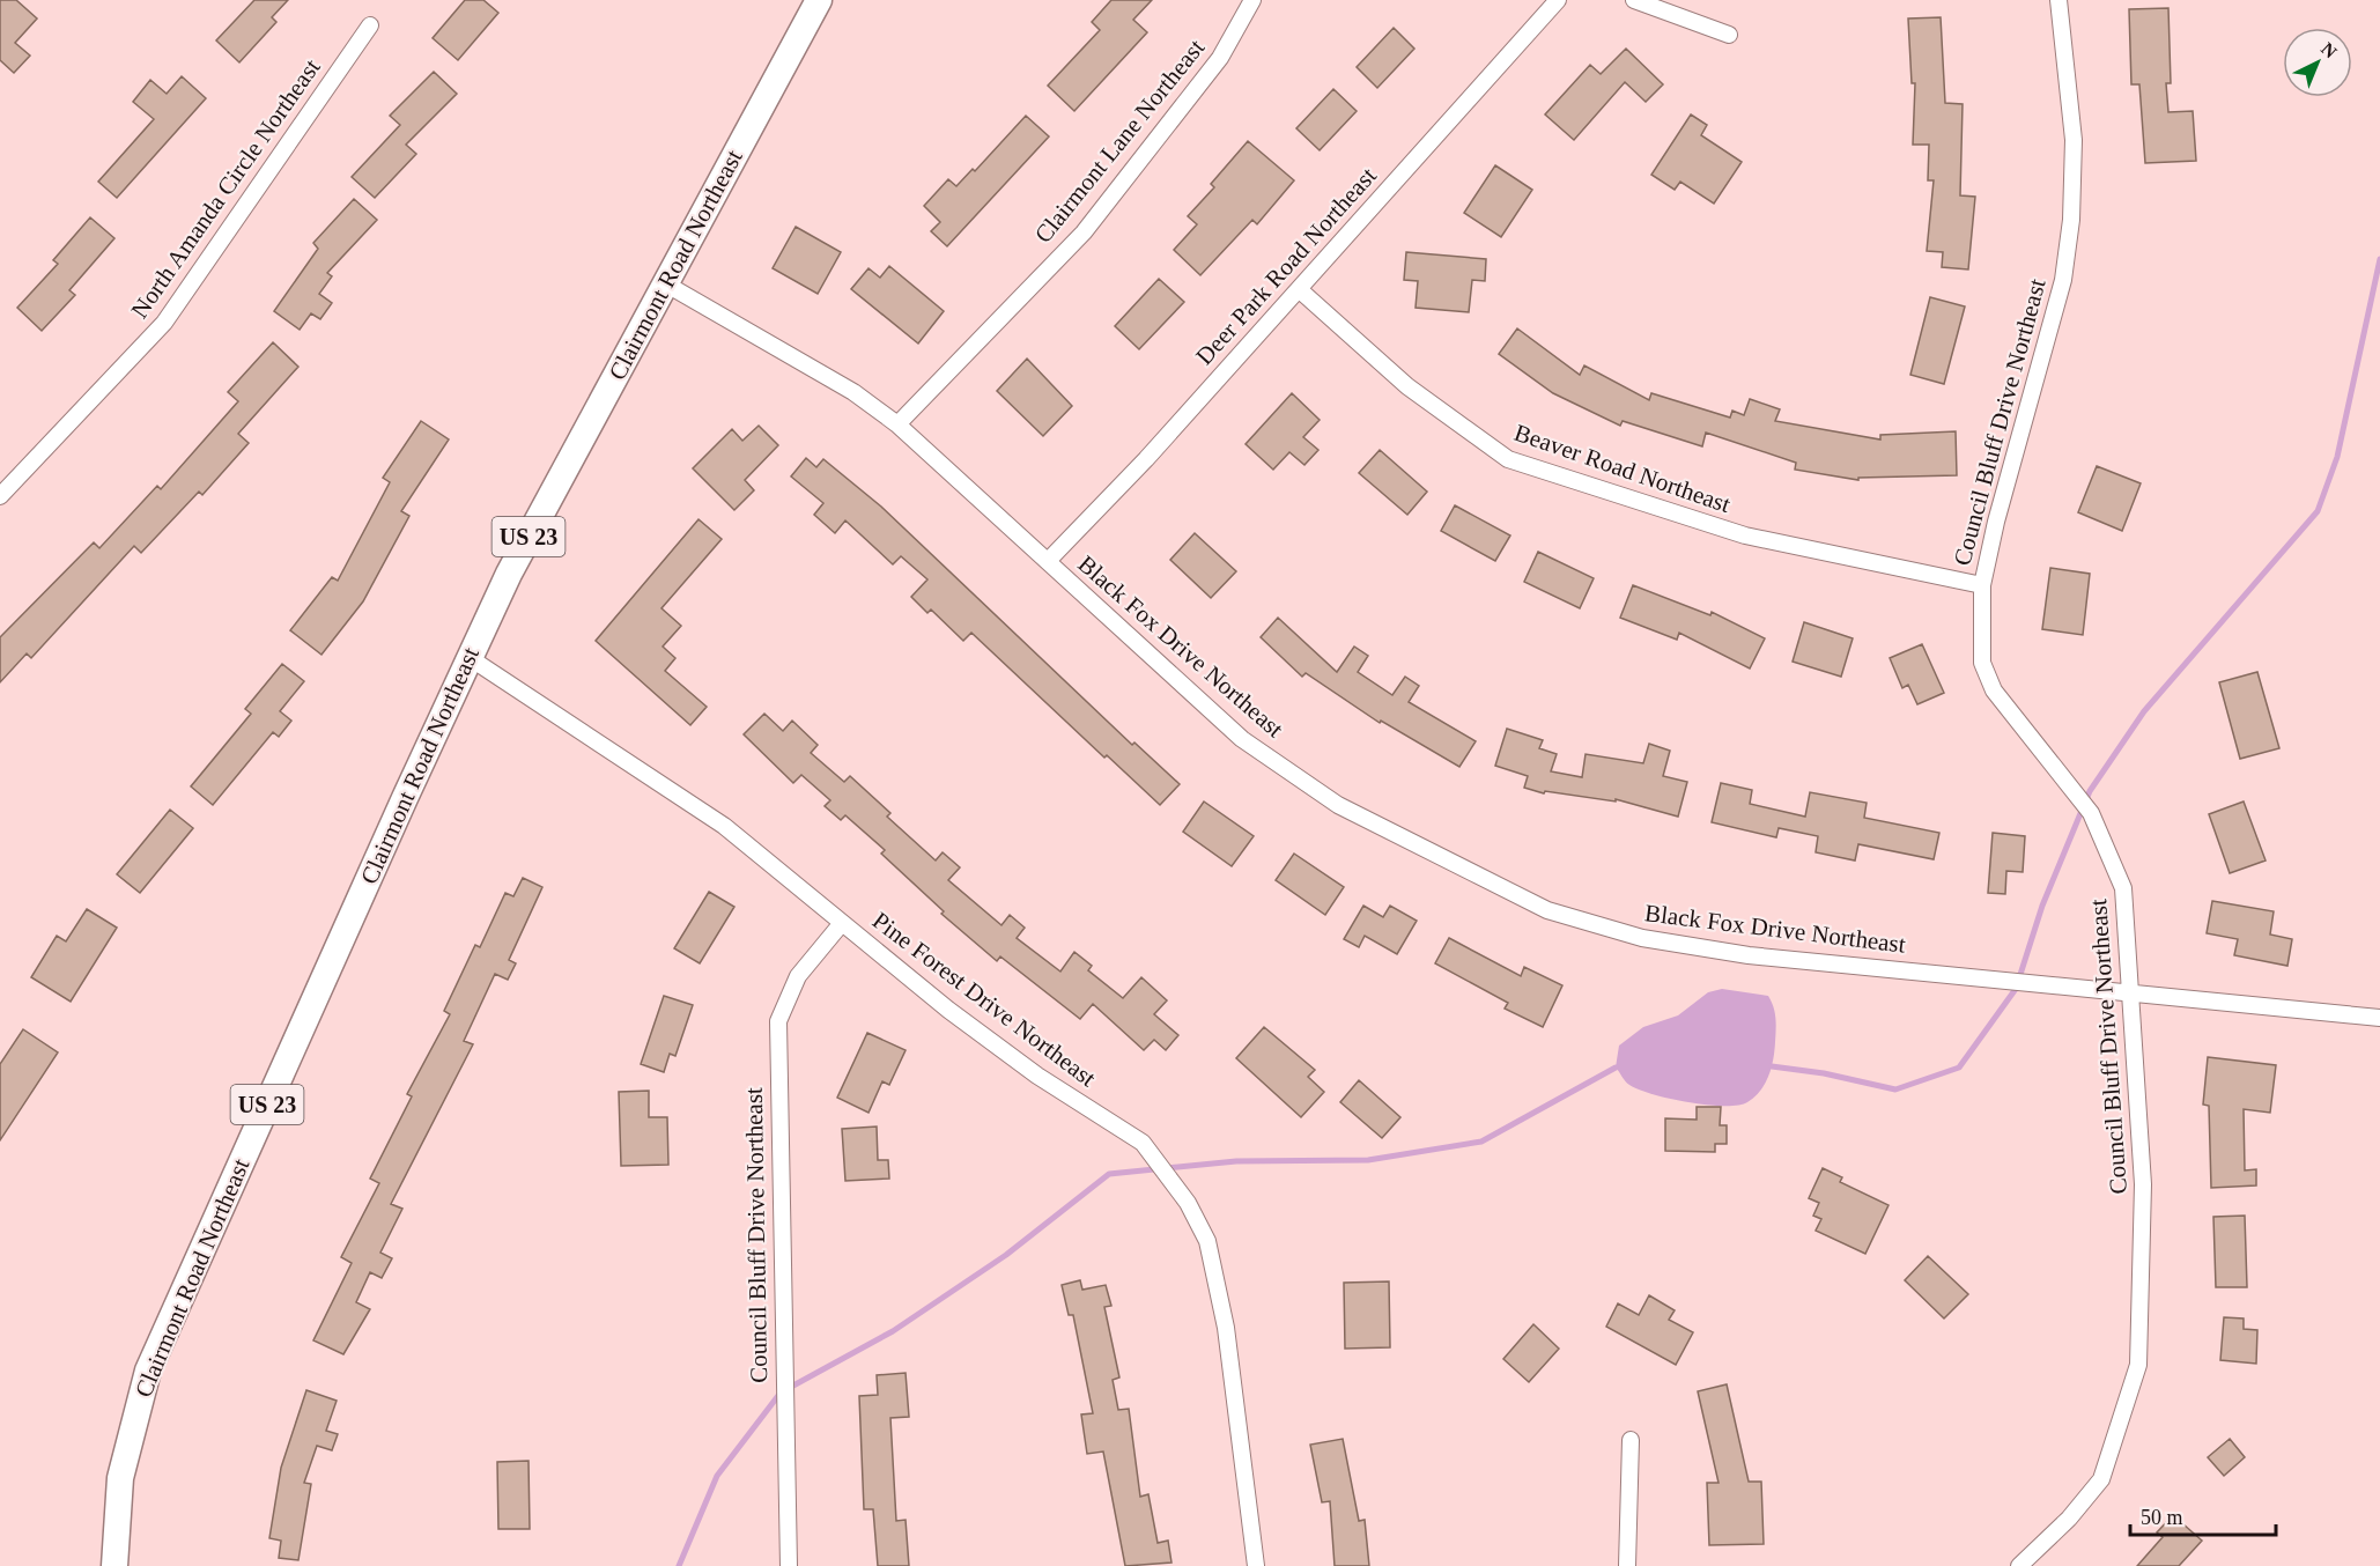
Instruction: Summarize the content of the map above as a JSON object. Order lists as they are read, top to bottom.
{
  "streets": {
    "main road": ["Clairmont Road Northeast", "US 23"],
    "street": [
      "Clairmont Lane Northeast",
      "North Amanda Circle Northeast",
      "Deer Park Road Northeast",
      "Council Bluff Drive Northeast",
      "Beaver Road Northeast",
      "Black Fox Drive Northeast",
      "Pine Forest Drive Northeast"
    ]
  },
  "crossings": [
    ["Clairmont Lane Northeast", "Black Fox Drive Northeast"],
    ["Clairmont Road Northeast", "Black Fox Drive Northeast"],
    ["Clairmont Road Northeast", "Pine Forest Drive Northeast"],
    ["Deer Park Road Northeast", "Beaver Road Northeast"],
    ["Deer Park Road Northeast", "Black Fox Drive Northeast"],
    ["Council Bluff Drive Northeast", "Beaver Road Northeast"],
    ["Council Bluff Drive Northeast", "Black Fox Drive Northeast"],
    ["Council Bluff Drive Northeast", "Pine Forest Drive Northeast"]
  ],
  "scale_bar": "50 m",
  "north": "top right"
}
